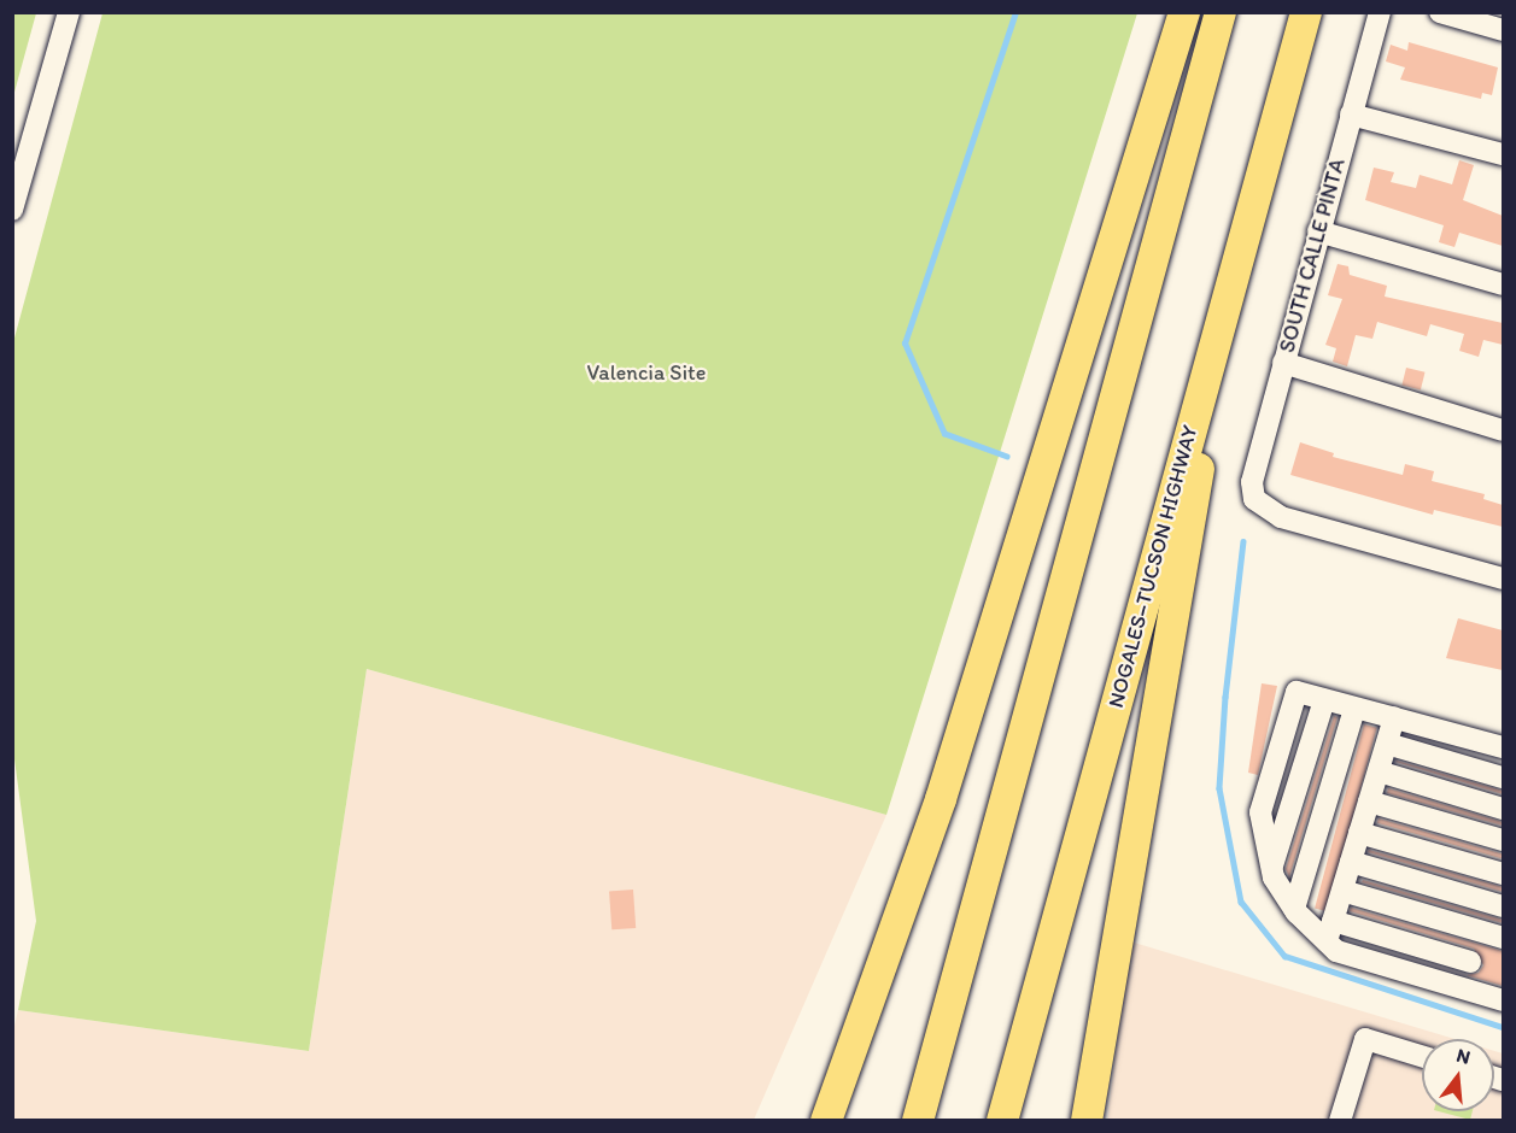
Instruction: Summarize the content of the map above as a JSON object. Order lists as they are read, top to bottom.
{
  "streets": {
    "highway": ["NOGALES–TUCSON HIGHWAY"],
    "street": ["SOUTH CALLE PINTA"]
  },
  "parks": ["Valencia Site"],
  "north": "top"
}
